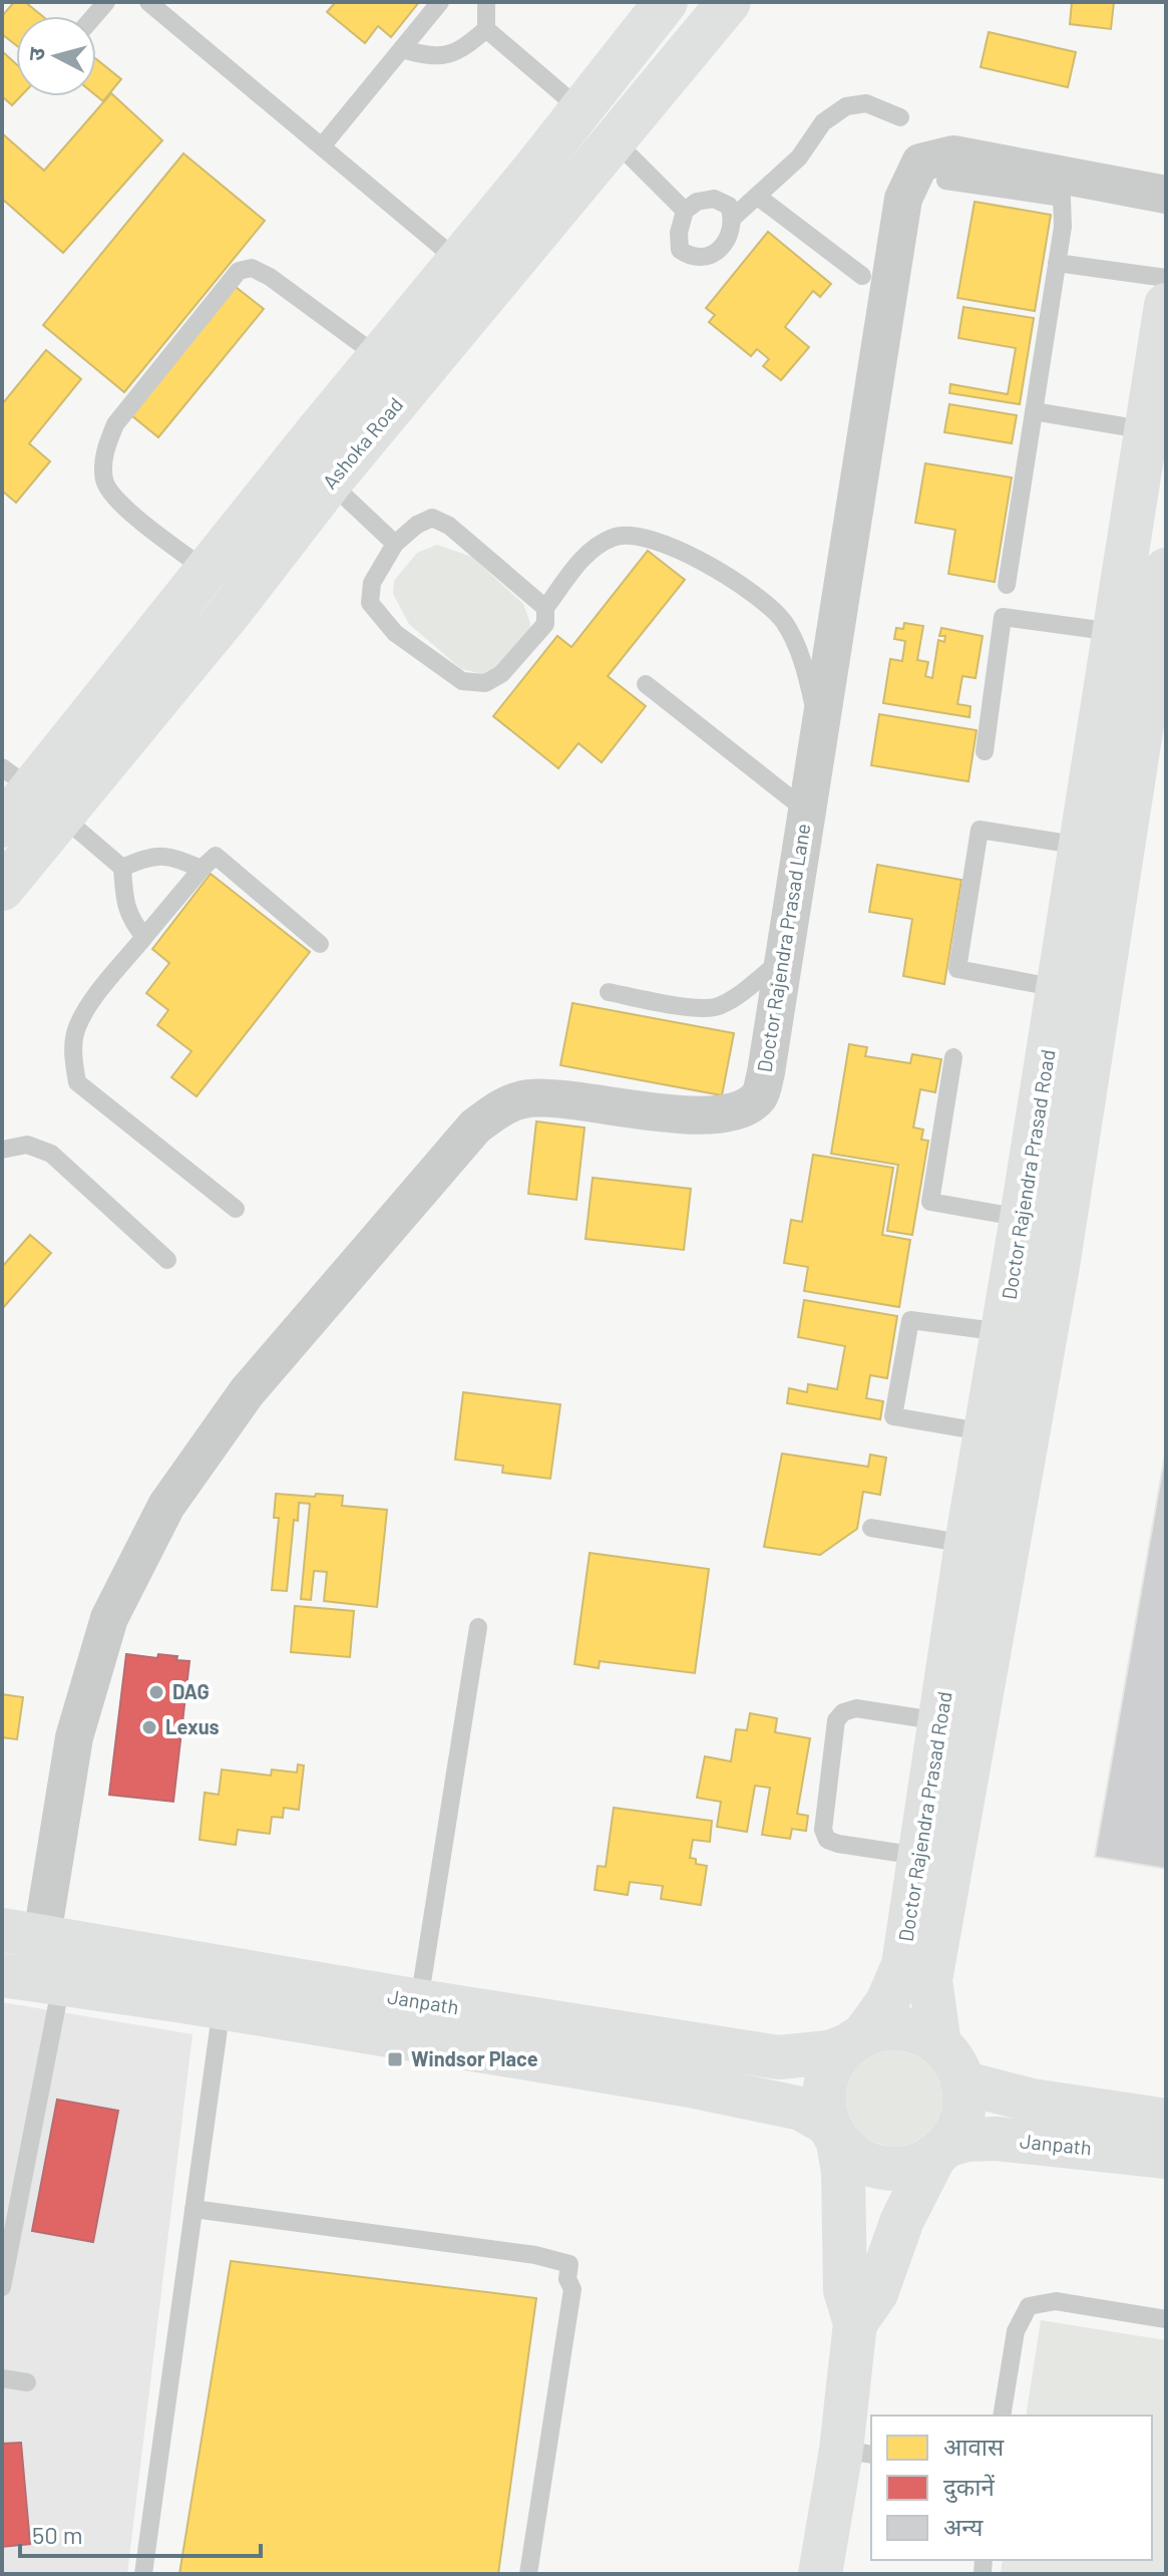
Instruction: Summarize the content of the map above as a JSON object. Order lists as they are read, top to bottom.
{
  "streets": {
    "main road": ["Ashoka Road", "Doctor Rajendra Prasad Road", "Janpath"],
    "street": ["Doctor Rajendra Prasad Lane"]
  },
  "crossings": [
    ["Doctor Rajendra Prasad Lane", "Janpath"],
    ["Doctor Rajendra Prasad Road", "Janpath"]
  ],
  "places": {
    "other": ["DAG", "Lexus"],
    "transit": ["Windsor Place"]
  },
  "legend": ["आवास", "दुकानें", "अन्य"],
  "scale_bar": "50 m",
  "north": "left"
}
